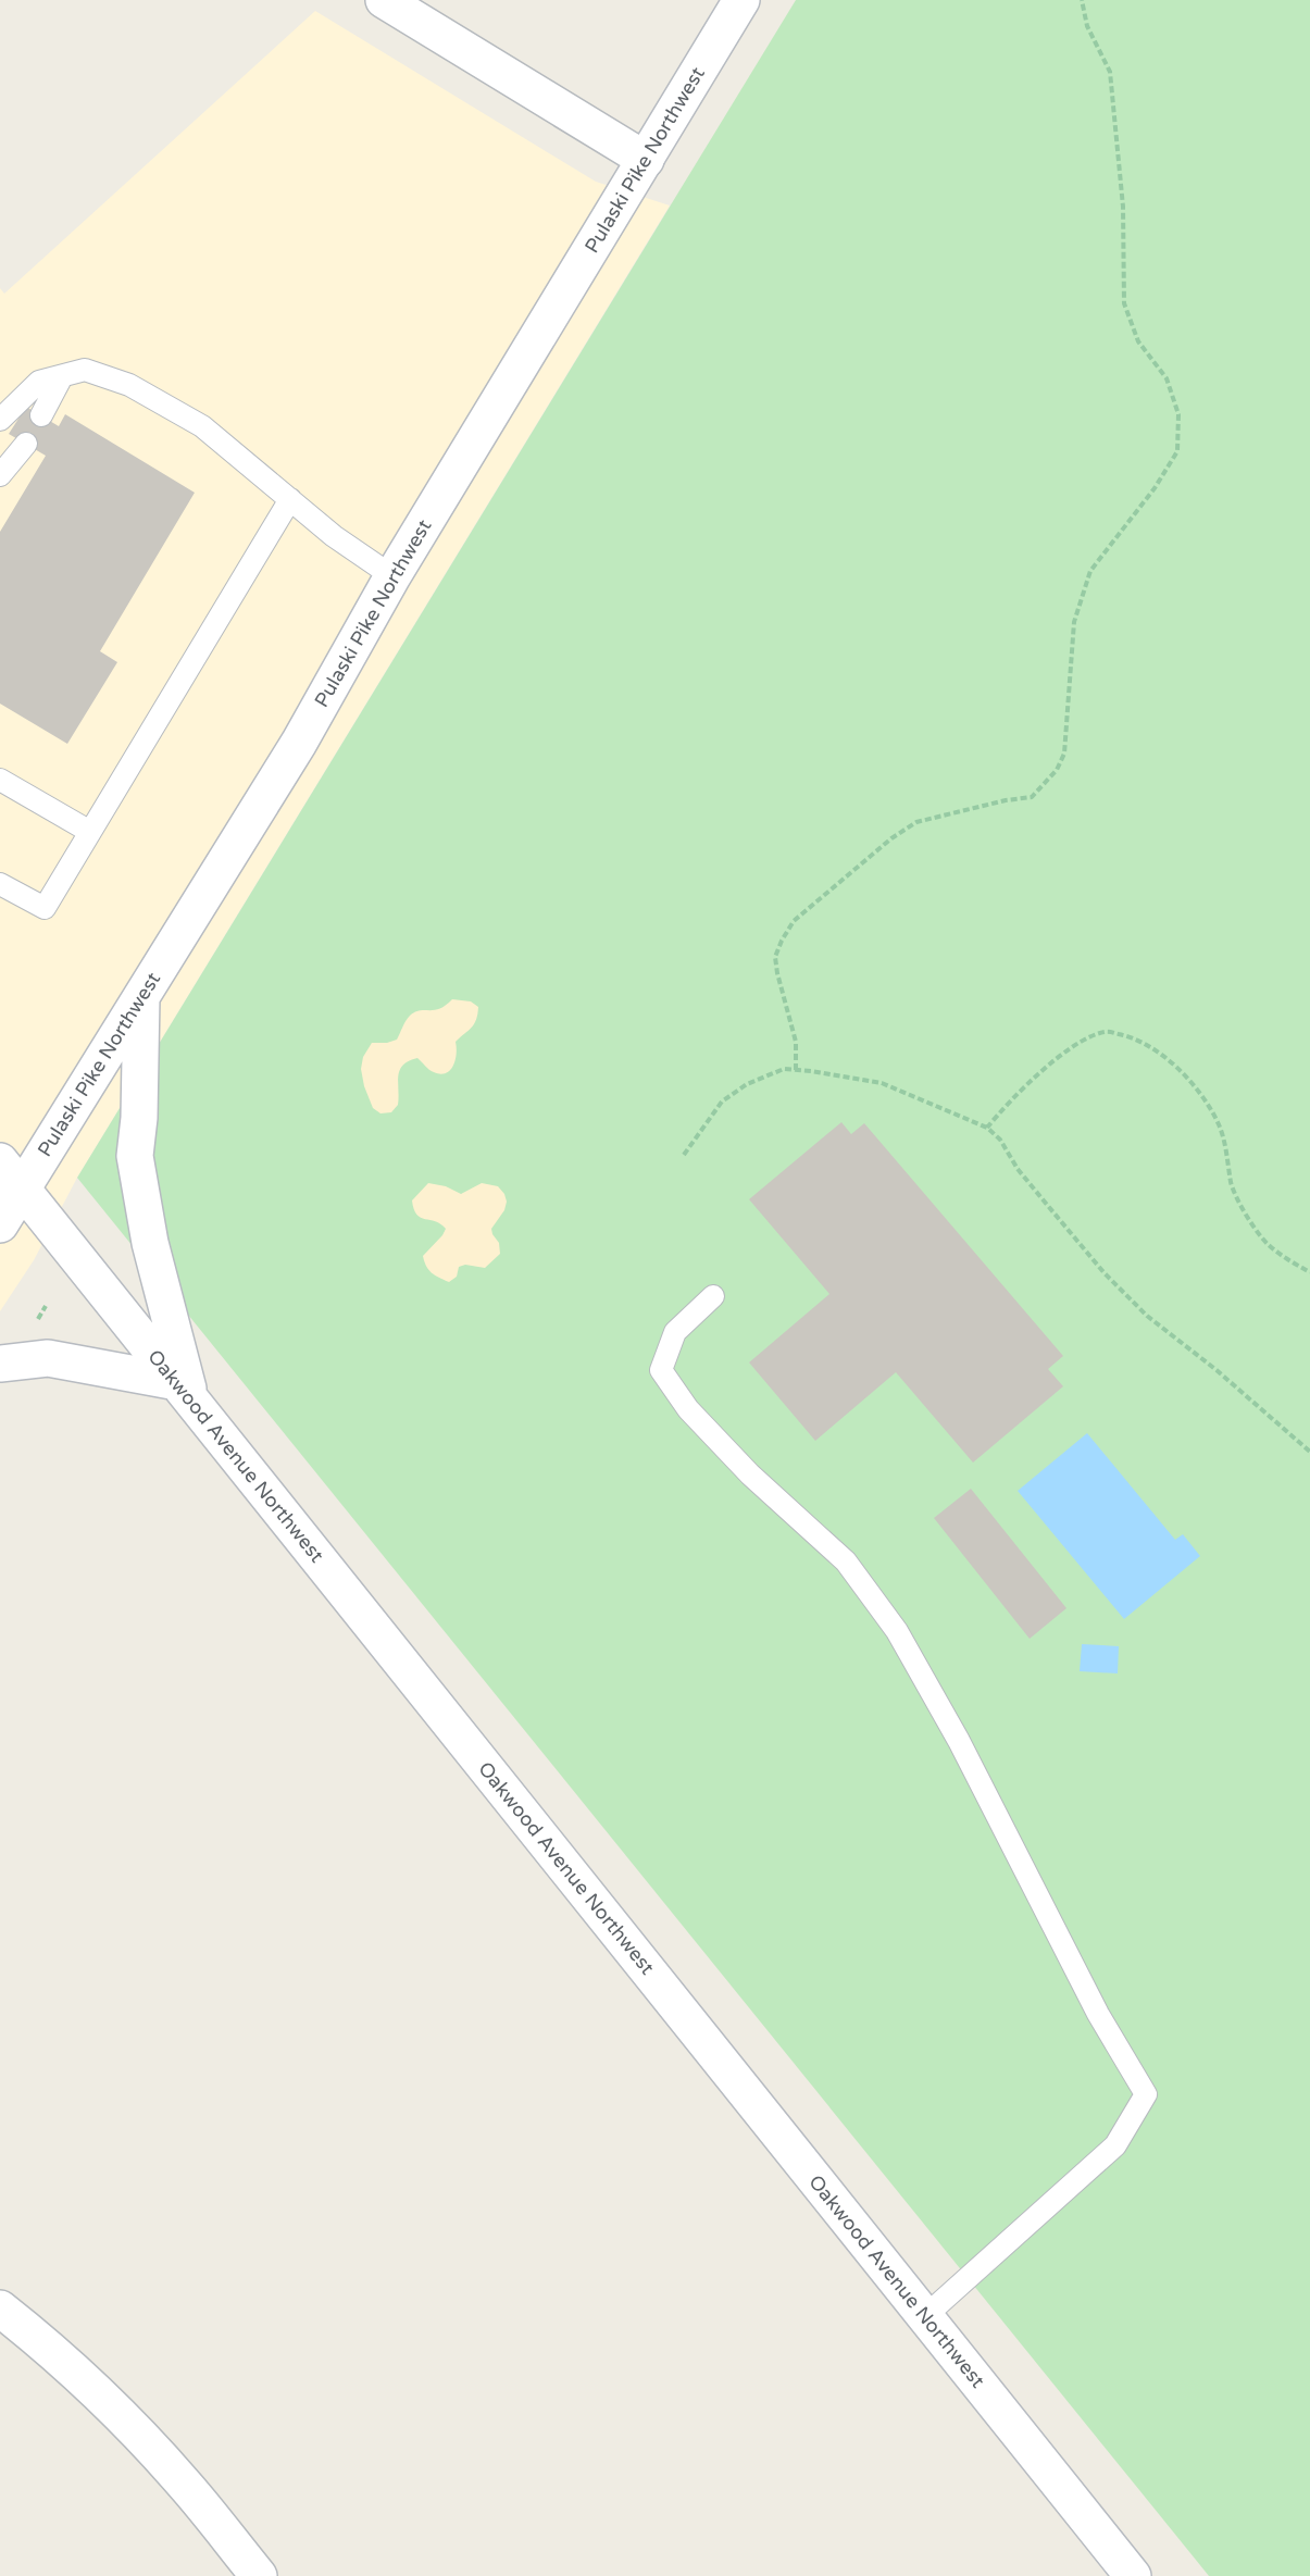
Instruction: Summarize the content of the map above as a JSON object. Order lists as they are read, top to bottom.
{
  "streets": {
    "street": ["Pulaski Pike Northwest", "Oakwood Avenue Northwest"]
  },
  "crossings": [
    ["Pulaski Pike Northwest", "Oakwood Avenue Northwest"]
  ]
}
